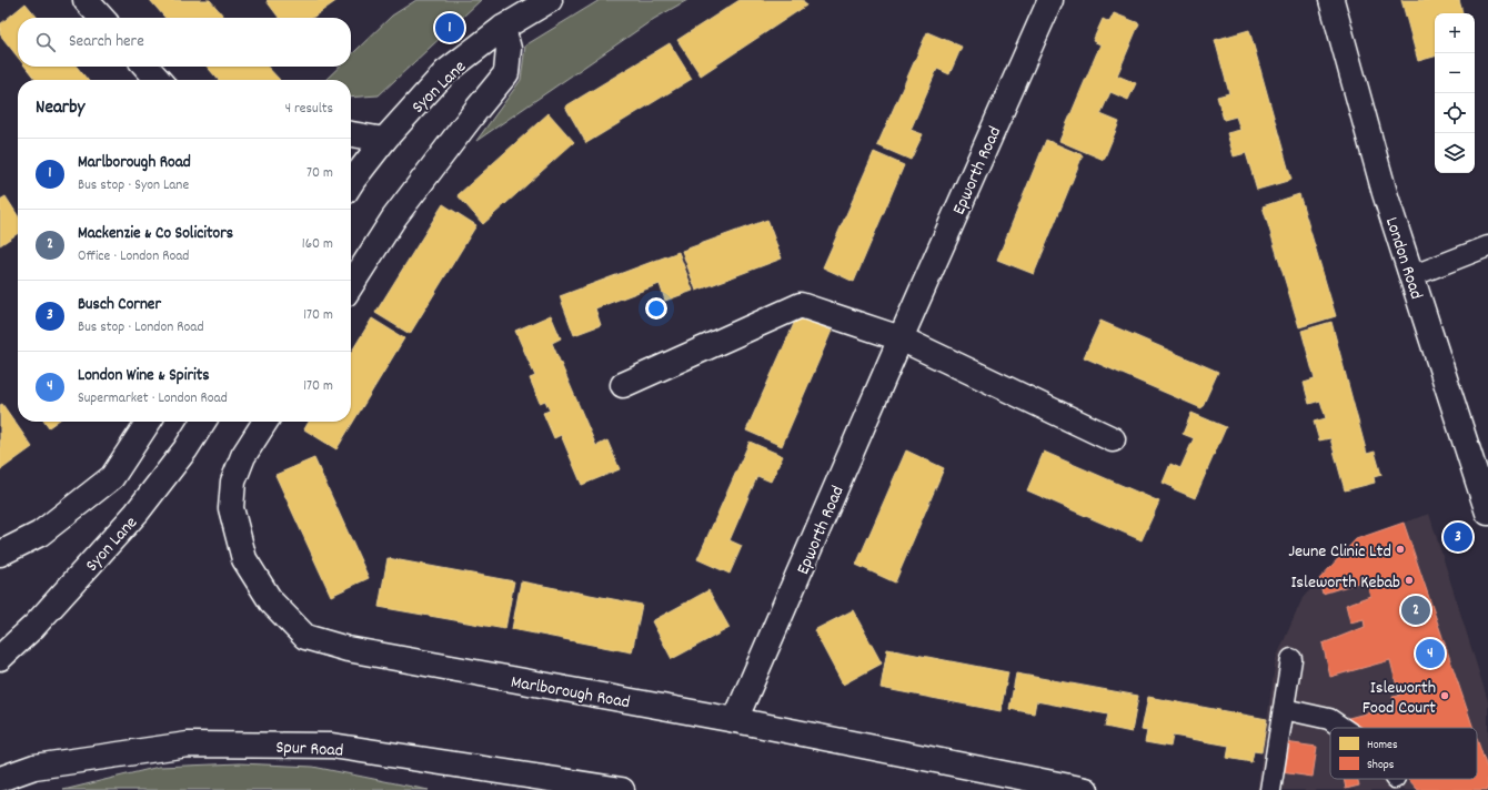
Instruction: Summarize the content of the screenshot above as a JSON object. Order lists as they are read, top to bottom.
{
  "streets": {
    "street": [
      "Syon Lane",
      "Epworth Road",
      "London Road",
      "Marlborough Road",
      "Spur Road"
    ]
  },
  "crossings": [
    ["Epworth Road", "Marlborough Road"]
  ],
  "places": ["Jeune Clinic Ltd", "Isleworth Kebab", "Isleworth Food Court"],
  "legend": ["Homes", "Shops"],
  "page": {
    "pins": [
      "1",
      "3",
      "2",
      "4"
    ],
    "map_buttons": ["+", "−"],
    "search": "Search here",
    "heading": ["Nearby", "4 results"],
    "list": [
      {
        "mark": "1",
        "name": "Marlborough Road",
        "note": "Bus stop · Syon Lane",
        "value": "70 m"
      },
      {
        "mark": "2",
        "name": "Mackenzie & Co Solicitors",
        "note": "Office · London Road",
        "value": "160 m"
      },
      {
        "mark": "3",
        "name": "Busch Corner",
        "note": "Bus stop · London Road",
        "value": "170 m"
      },
      {
        "mark": "4",
        "name": "London Wine & Spirits",
        "note": "Supermarket · London Road",
        "value": "170 m"
      }
    ]
  }
}
